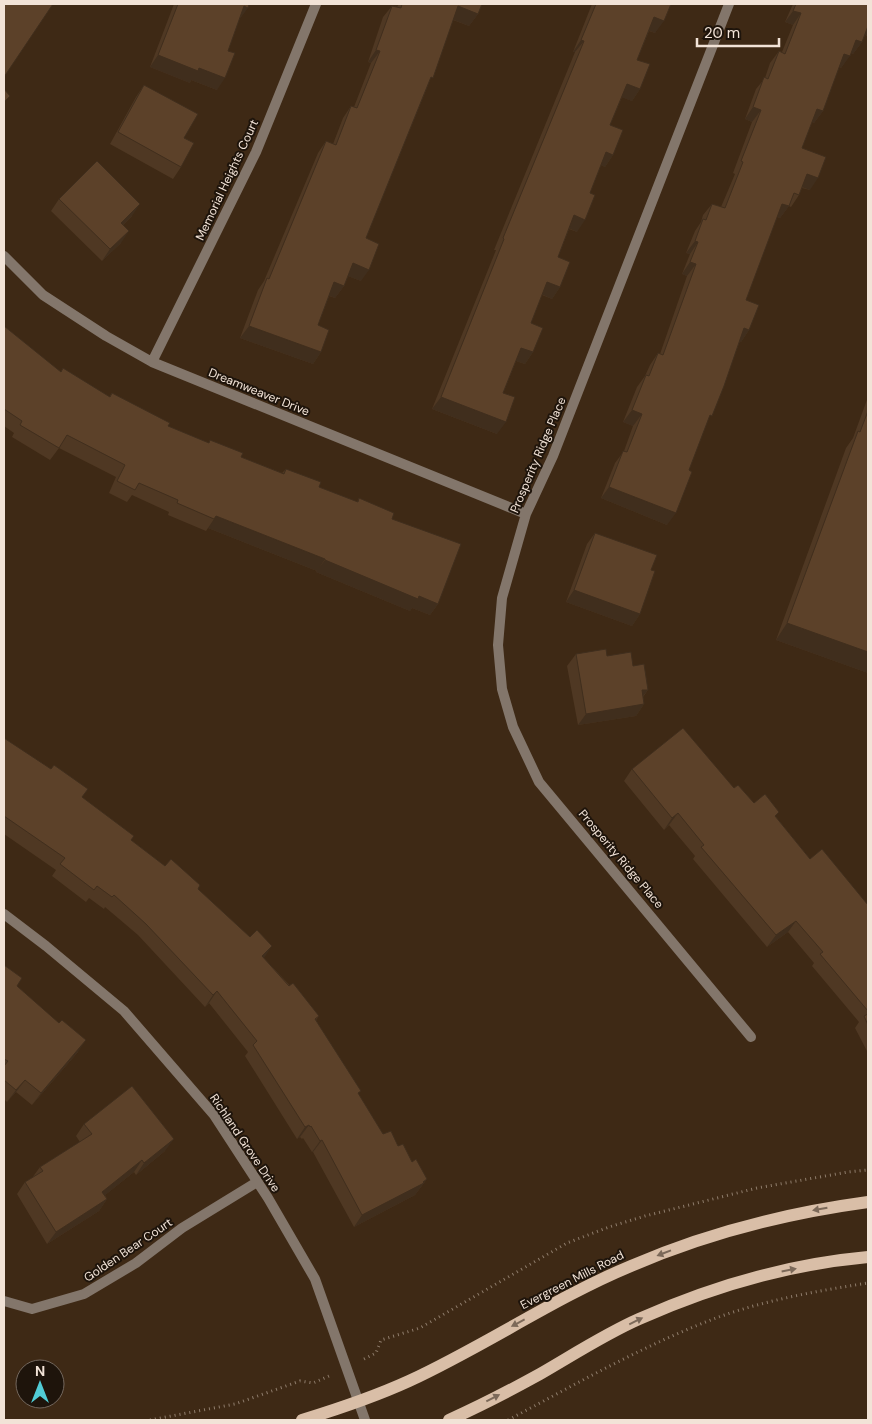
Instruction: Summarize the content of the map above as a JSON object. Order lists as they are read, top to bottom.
{
  "streets": {
    "main road": ["Evergreen Mills Road"],
    "street": [
      "Memorial Heights Court",
      "Dreamweaver Drive",
      "Prosperity Ridge Place",
      "Richland Grove Drive",
      "Golden Bear Court"
    ]
  },
  "crossings": [
    ["Memorial Heights Court", "Dreamweaver Drive"],
    ["Dreamweaver Drive", "Prosperity Ridge Place"],
    ["Richland Grove Drive", "Golden Bear Court"],
    ["Richland Grove Drive", "Evergreen Mills Road"]
  ],
  "scale_bar": "20 m",
  "north": "top"
}
